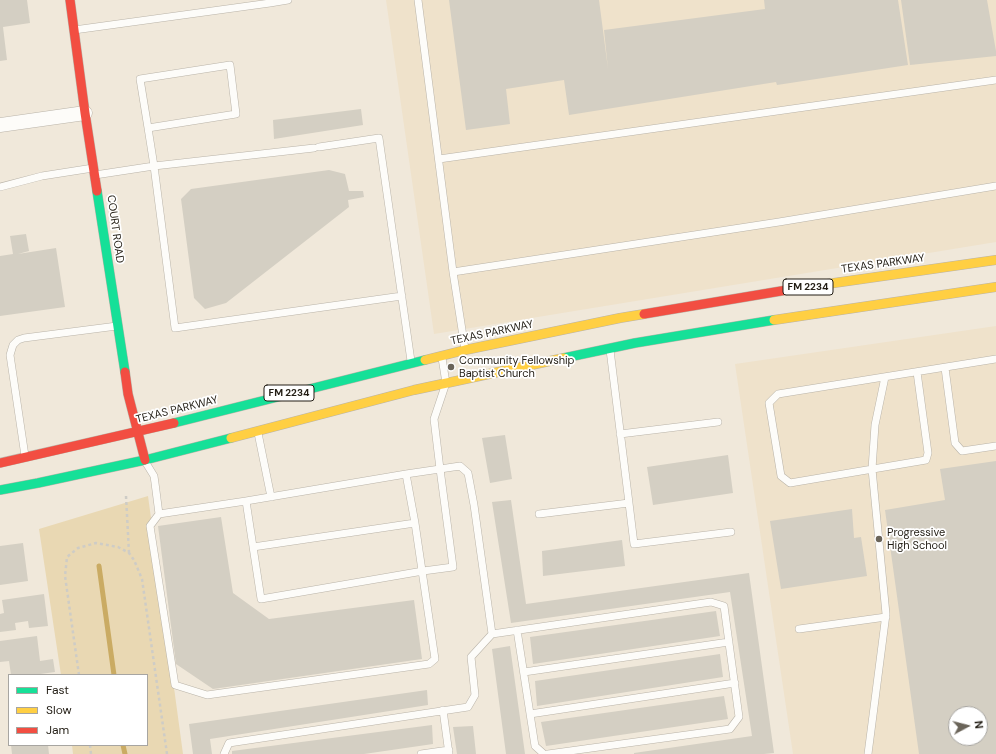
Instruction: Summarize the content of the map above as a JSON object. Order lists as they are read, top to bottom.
{
  "streets": {
    "main road": ["COURT ROAD", "TEXAS PARKWAY", "FM 2234"]
  },
  "crossings": [
    ["COURT ROAD", "TEXAS PARKWAY"],
    ["COURT ROAD", "FM 2234"]
  ],
  "places": ["Community Fellowship Baptist Church", "Progressive High School"],
  "legend": ["Fast", "Slow", "Jam"],
  "north": "right"
}
